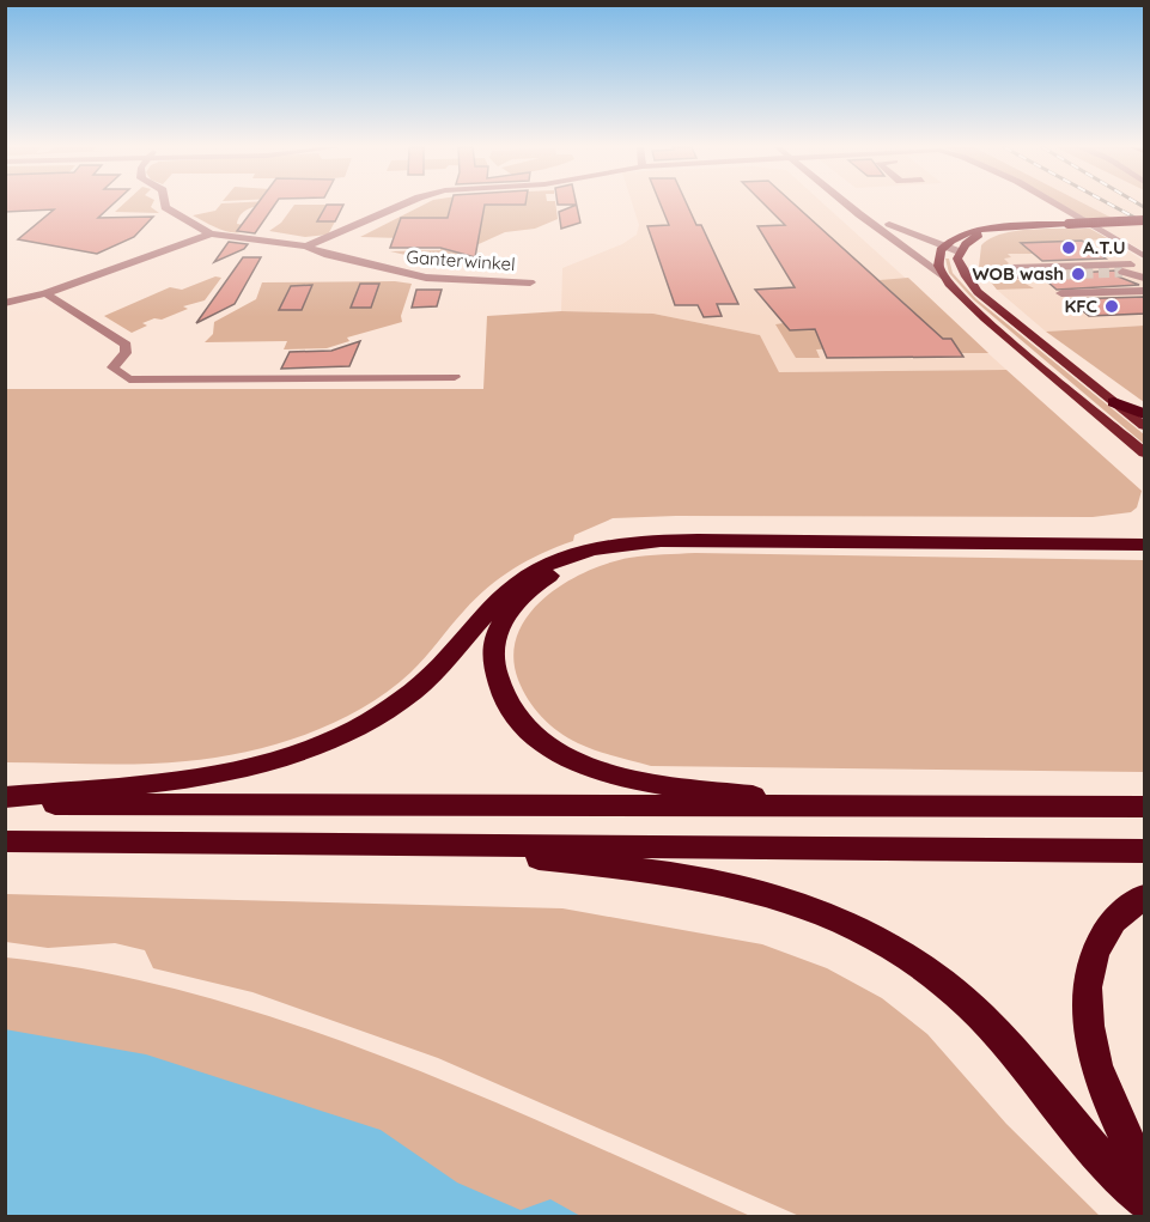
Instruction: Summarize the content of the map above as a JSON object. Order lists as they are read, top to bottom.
{
  "streets": {
    "street": ["Ganterwinkel"]
  },
  "places": ["A.T.U", "WOB wash", "KFC"]
}
